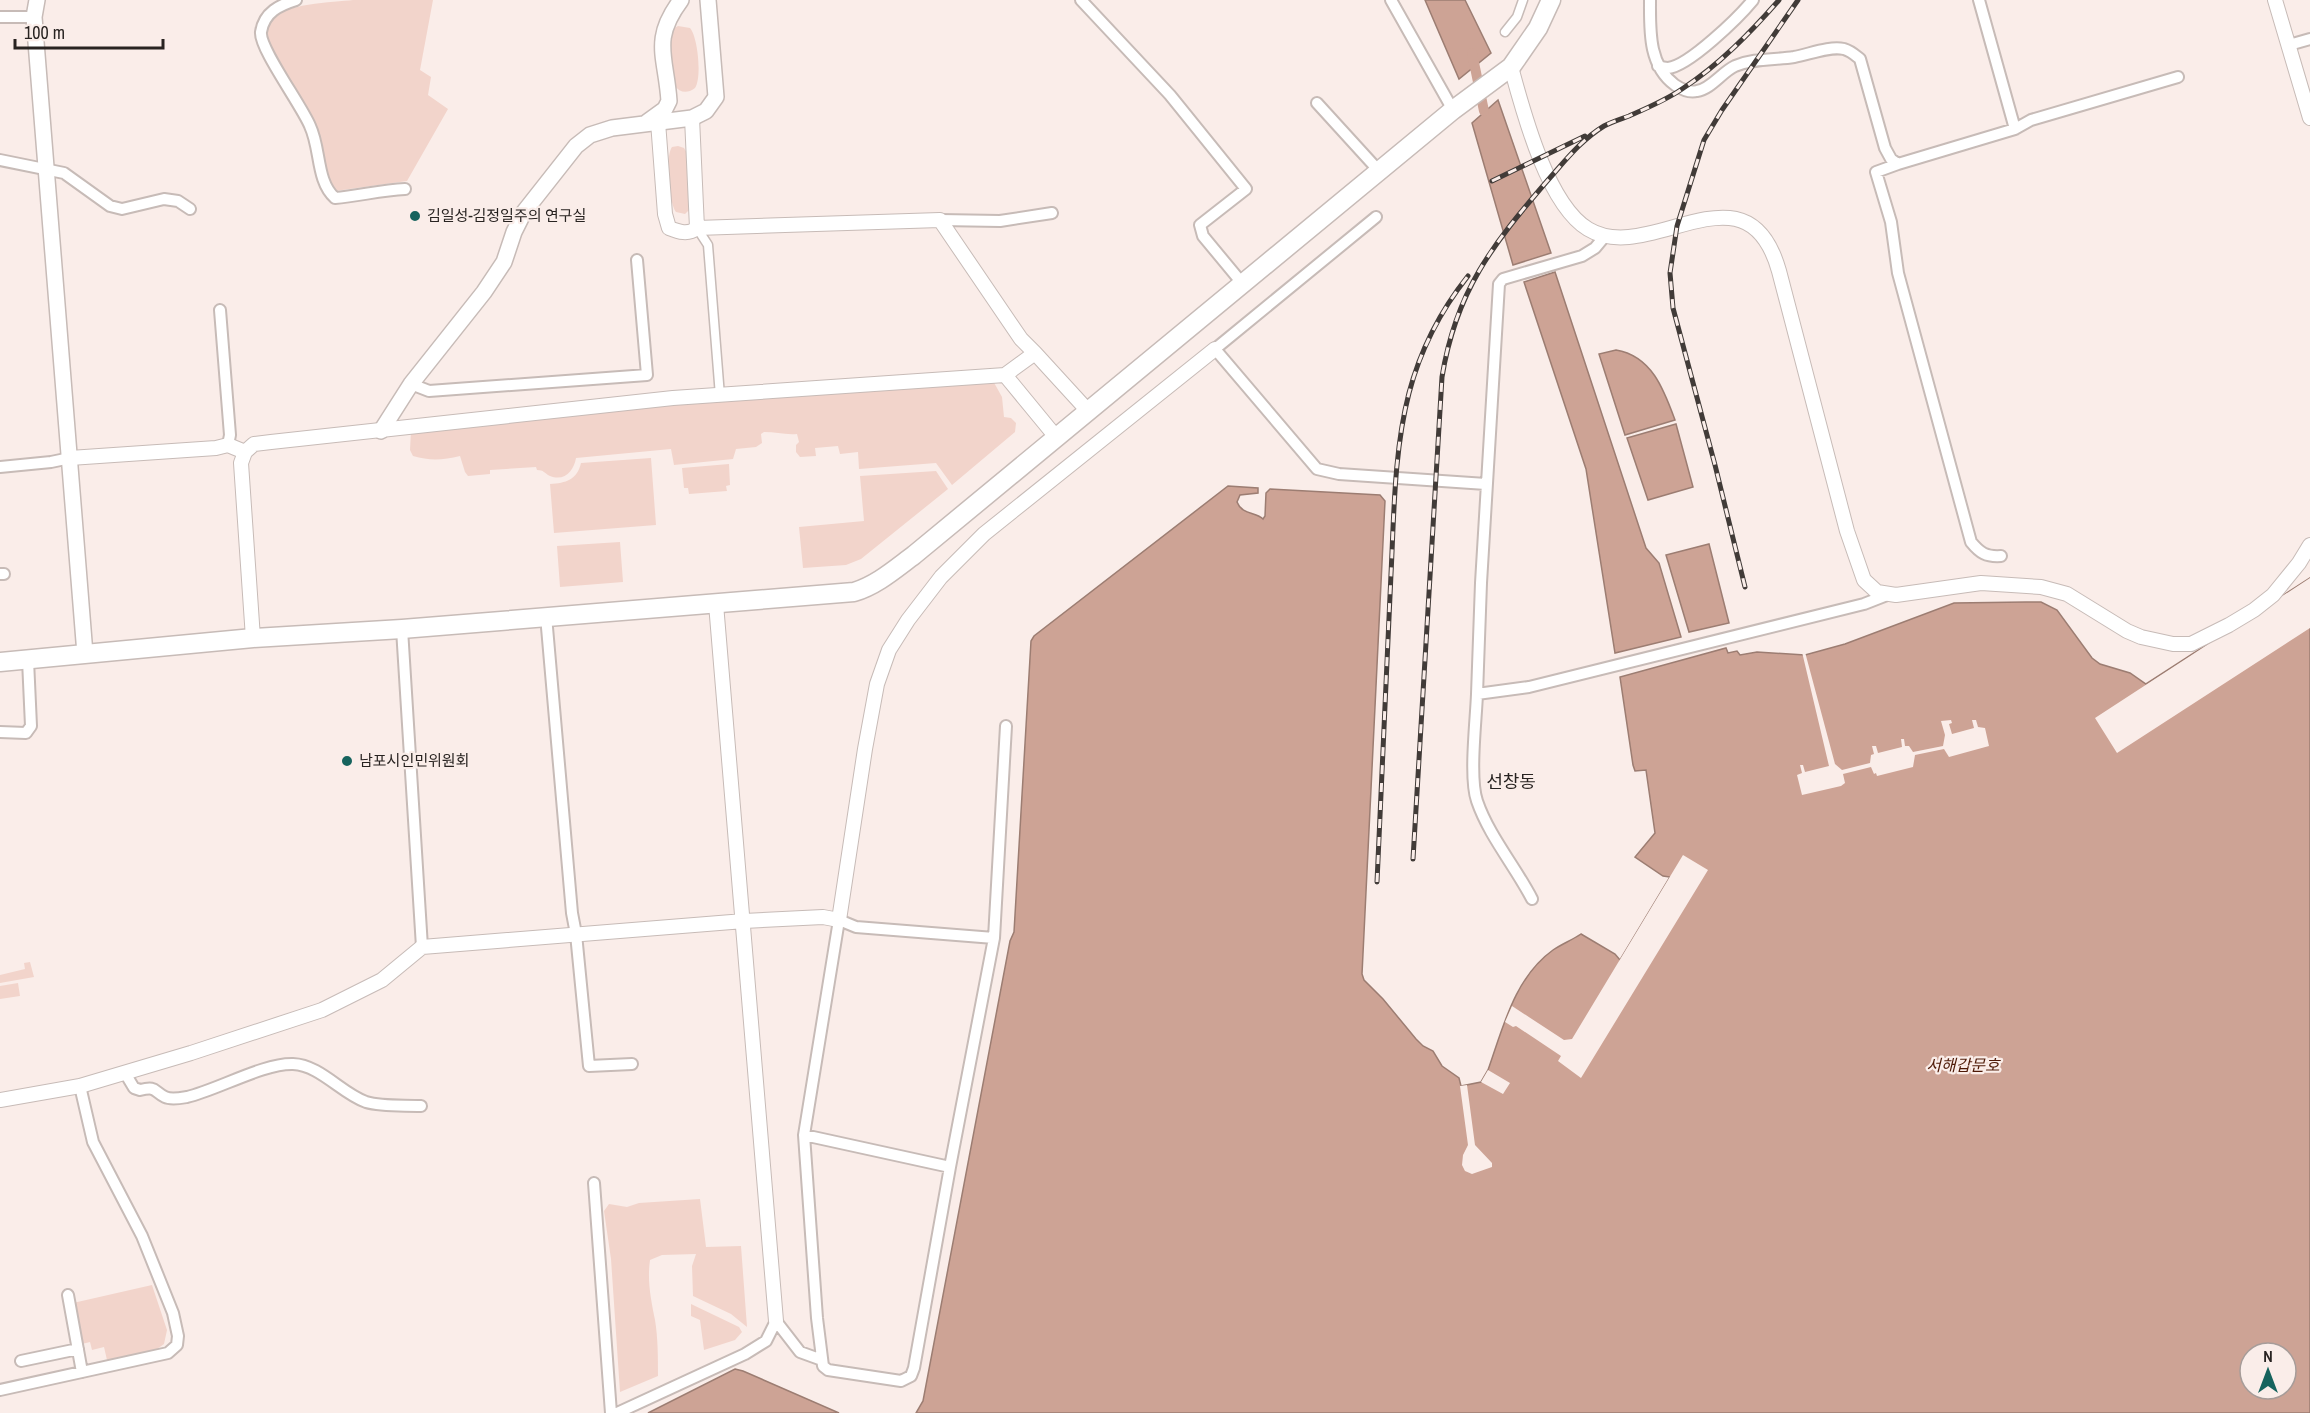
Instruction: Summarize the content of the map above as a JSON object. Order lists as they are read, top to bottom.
{
  "districts": ["선창동"],
  "water": ["서해갑문호"],
  "places": ["김일성-김정일주의 연구실", "남포시인민위원회"],
  "scale_bar": "100 m",
  "north": "top"
}
